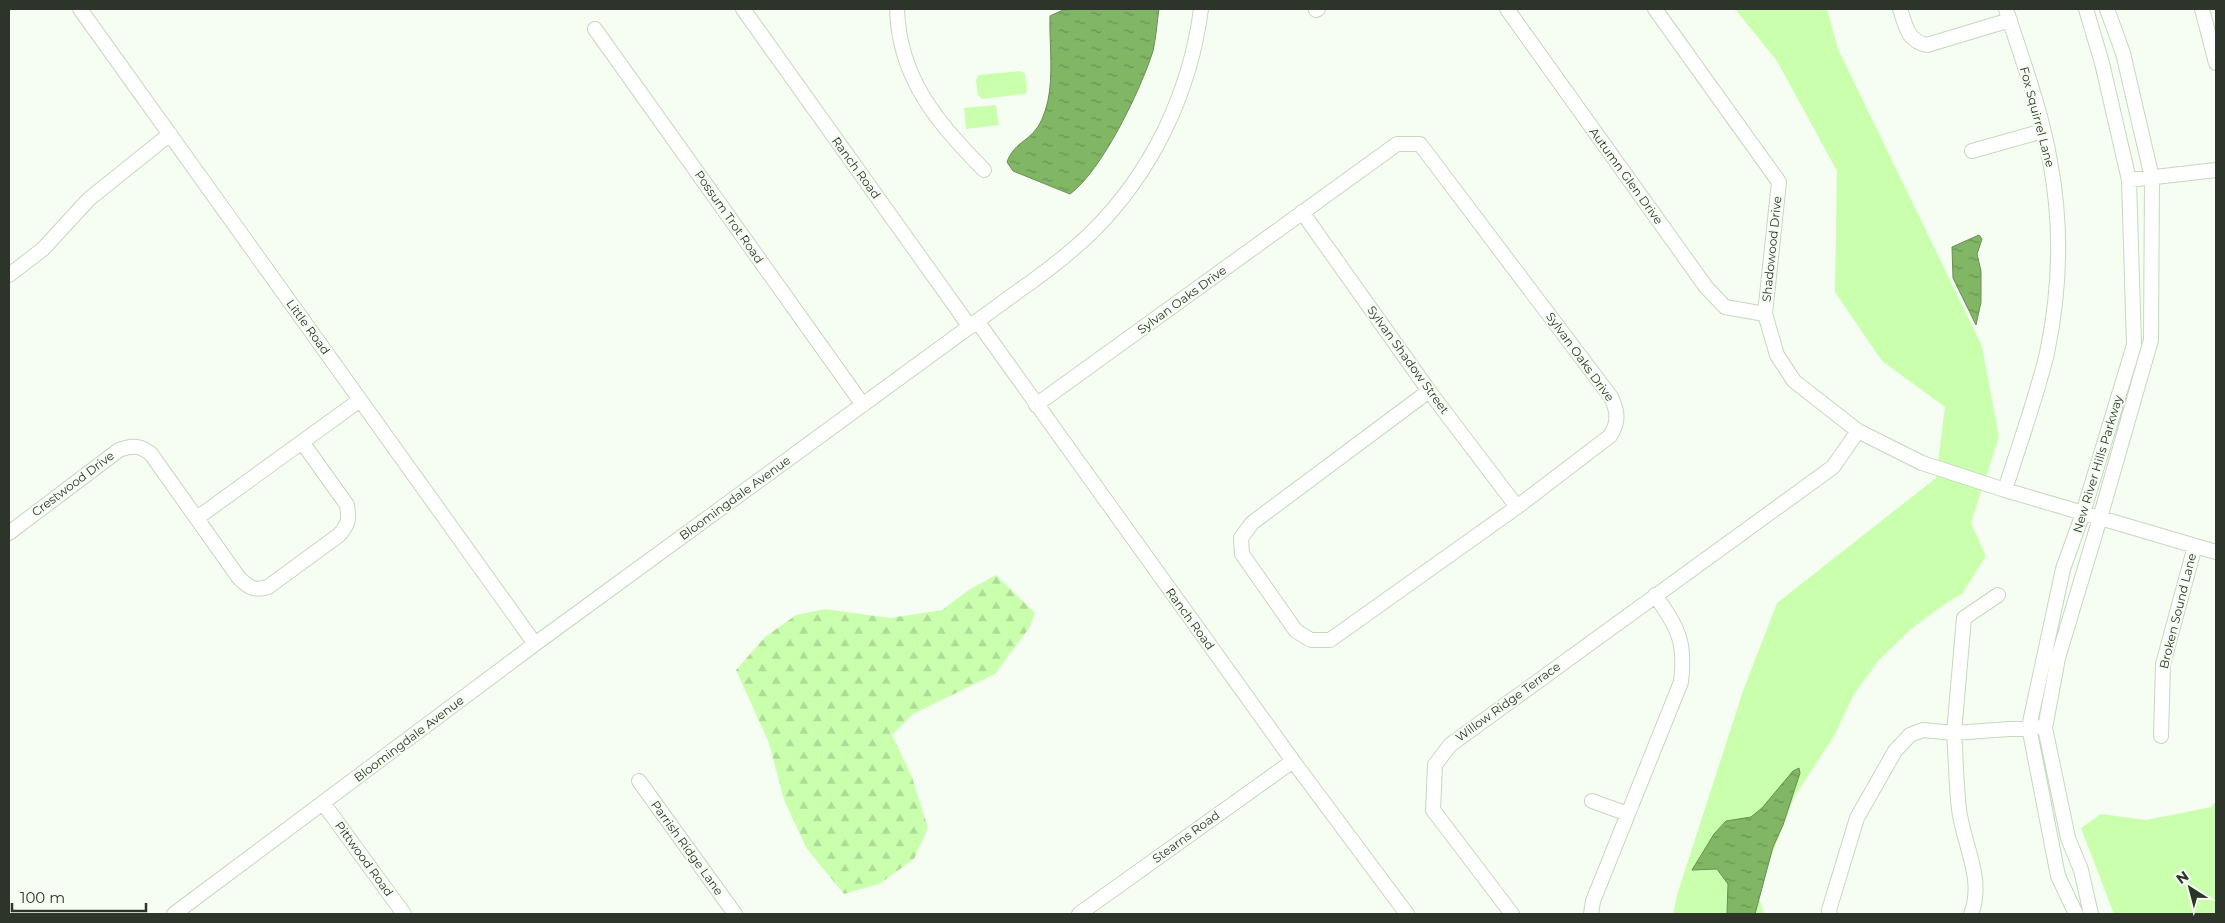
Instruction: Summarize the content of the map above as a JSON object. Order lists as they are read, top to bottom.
{
  "streets": {
    "street": [
      "Fox Squirrel Lane",
      "Ranch Road",
      "Autumn Glen Drive",
      "Possum Trot Road",
      "Shadowood Drive",
      "Sylvan Oaks Drive",
      "Little Road",
      "Sylvan Shadow Street",
      "New River Hills Parkway",
      "Crestwood Drive",
      "Bloomingdale Avenue",
      "Broken Sound Lane",
      "Willow Ridge Terrace",
      "Stearns Road",
      "Parrish Ridge Lane",
      "Pittwood Road"
    ]
  },
  "crossings": [
    ["Fox Squirrel Lane", "Shadowood Drive"],
    ["Ranch Road", "Sylvan Oaks Drive"],
    ["Ranch Road", "Bloomingdale Avenue"],
    ["Ranch Road", "Stearns Road"],
    ["Autumn Glen Drive", "Shadowood Drive"],
    ["Possum Trot Road", "Bloomingdale Avenue"],
    ["Shadowood Drive", "New River Hills Parkway"],
    ["Shadowood Drive", "Broken Sound Lane"],
    ["Shadowood Drive", "Willow Ridge Terrace"],
    ["Sylvan Oaks Drive", "Sylvan Shadow Street"],
    ["Little Road", "Bloomingdale Avenue"],
    ["Bloomingdale Avenue", "Pittwood Road"]
  ],
  "scale_bar": "100 m",
  "north": "top left"
}
